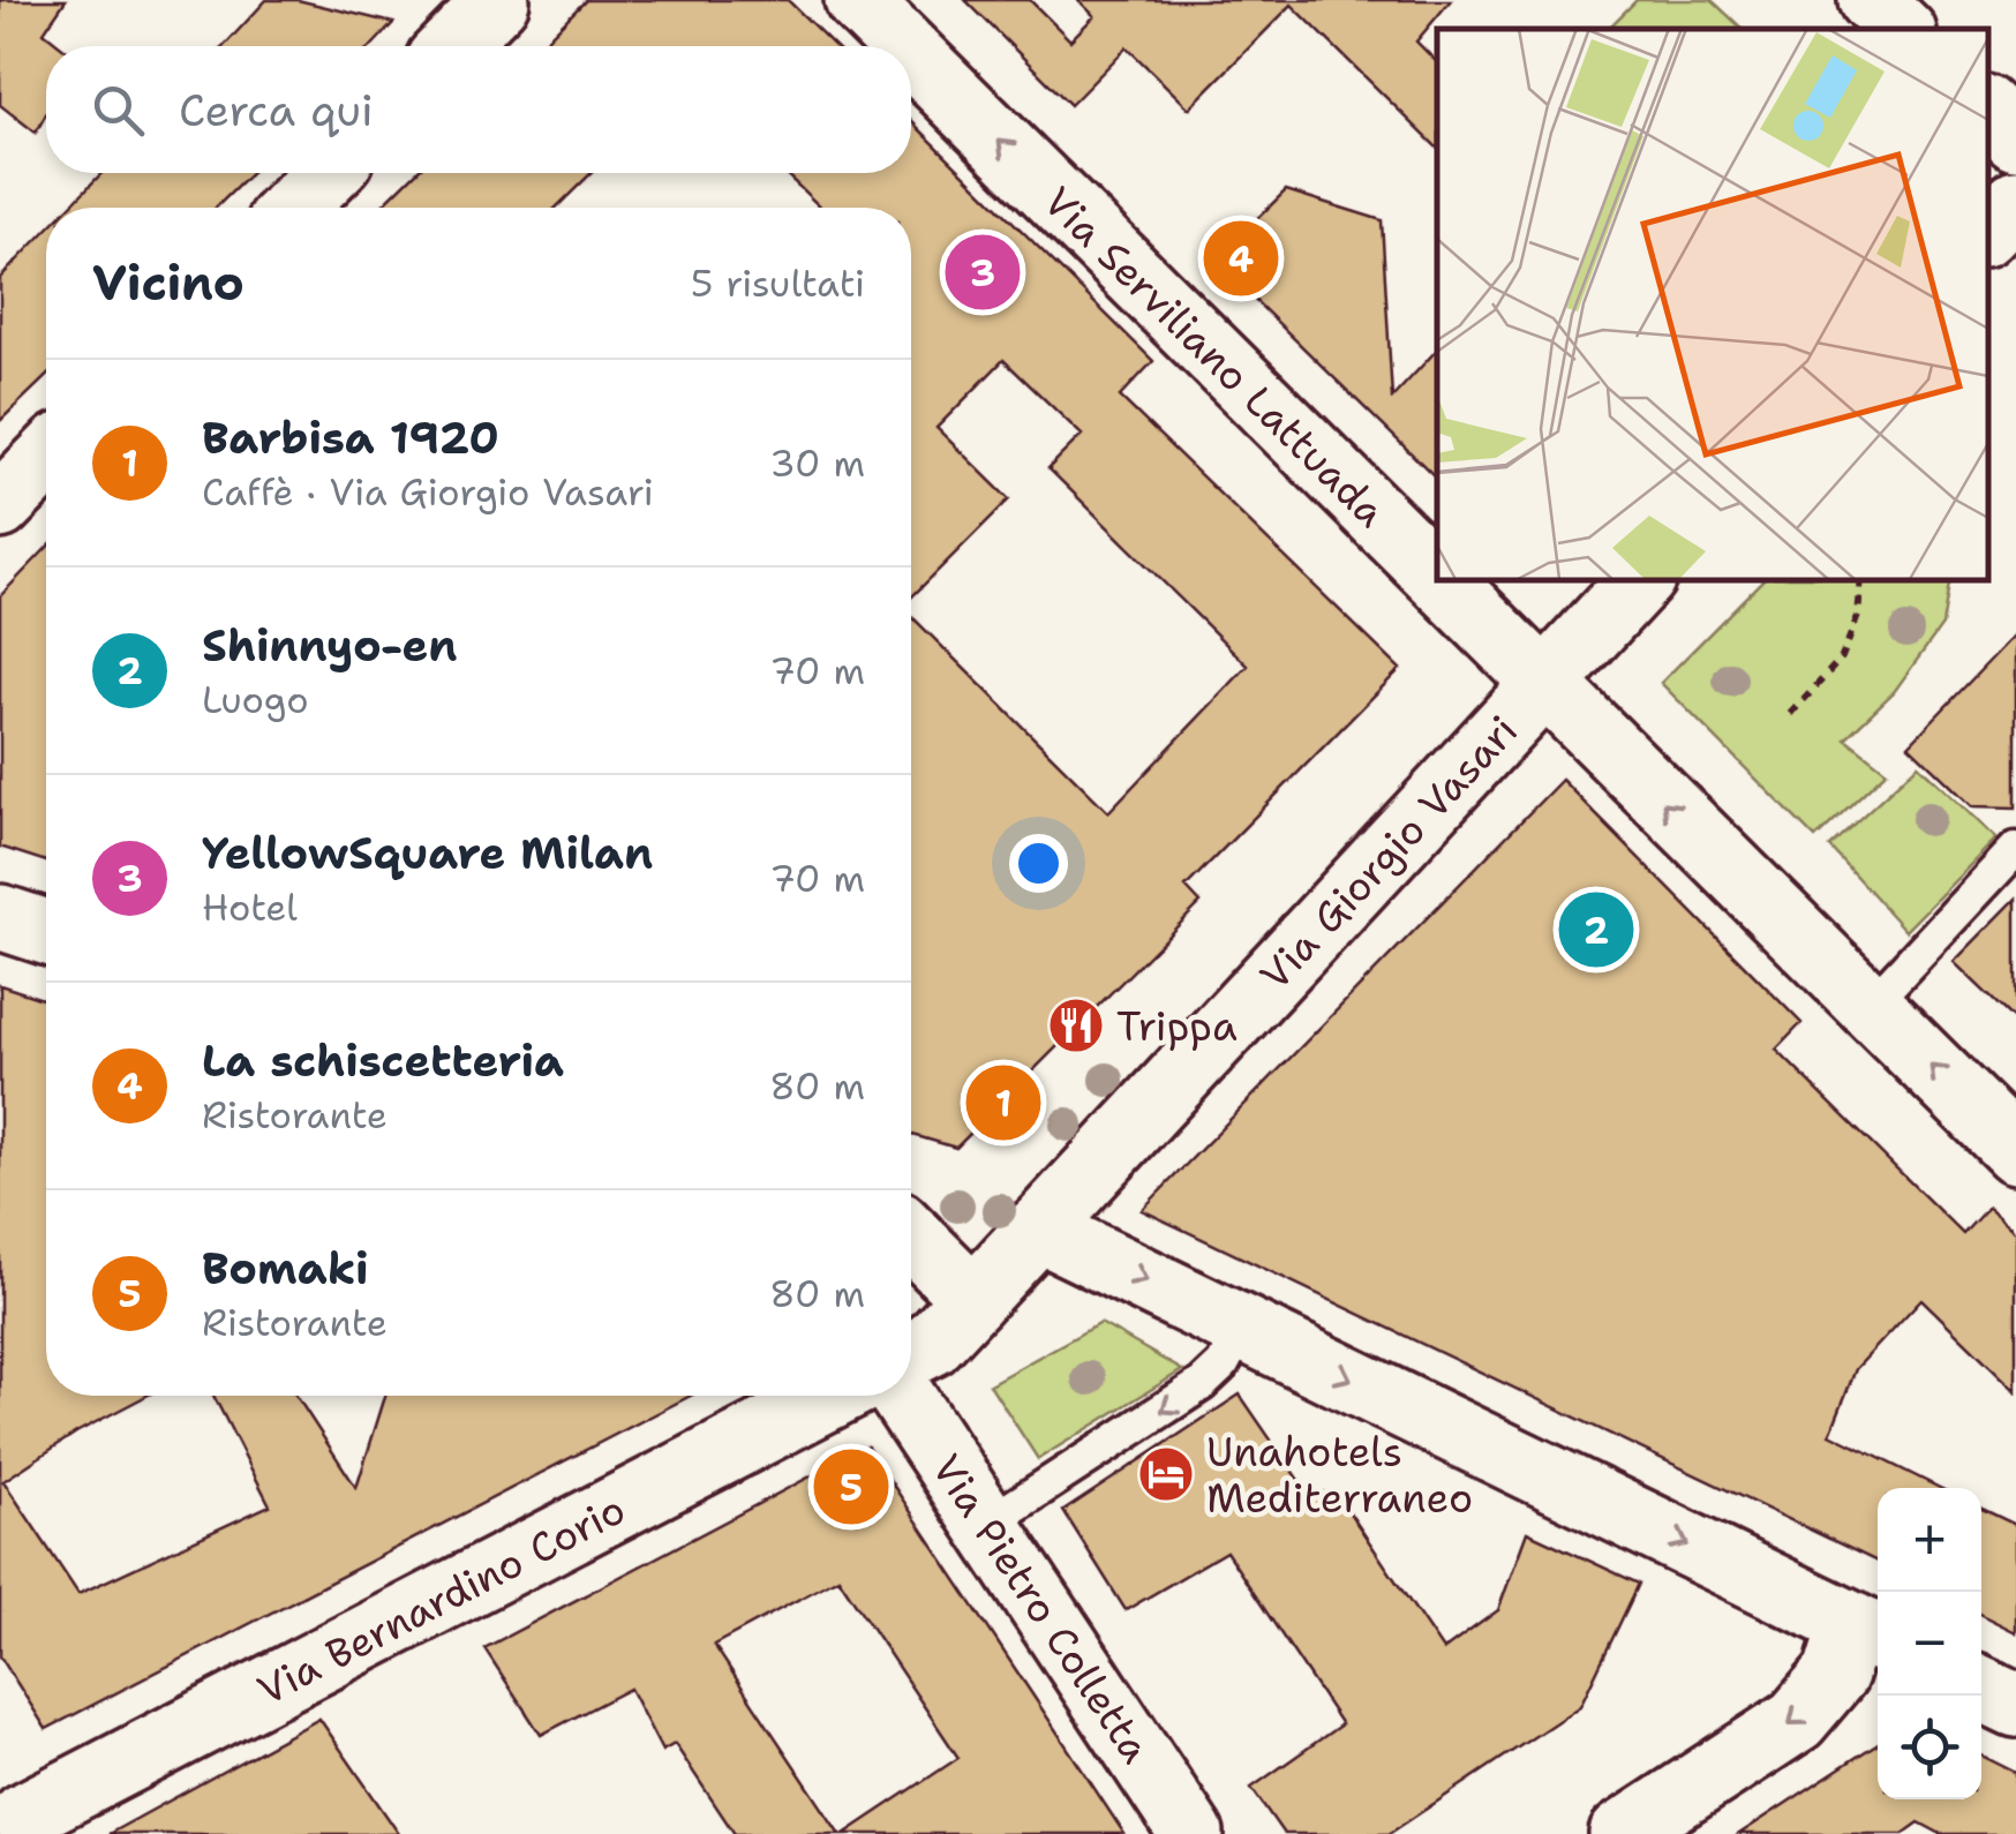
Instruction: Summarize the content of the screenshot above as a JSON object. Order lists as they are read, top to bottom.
{
  "streets": {
    "street": [
      "Via Serviliano Lattuada",
      "Via Giorgio Vasari",
      "Via Bernardino Corio",
      "Via Pietro Colletta"
    ]
  },
  "crossings": [
    ["Via Serviliano Lattuada", "Via Giorgio Vasari"]
  ],
  "one_way": ["Via Serviliano Lattuada"],
  "places": {
    "restaurant": ["Trippa"],
    "hotel": ["Unahotels Mediterraneo"]
  },
  "page": {
    "search": "Cerca qui",
    "heading": ["Vicino", "5 risultati"],
    "pins": [
      "4",
      "3",
      "2",
      "1",
      "5"
    ],
    "list": [
      {
        "mark": "1",
        "name": "Barbisa 1920",
        "note": "Caffè · Via Giorgio Vasari",
        "value": "30 m"
      },
      {
        "mark": "2",
        "name": "Shinnyo-en",
        "note": "Luogo",
        "value": "70 m"
      },
      {
        "mark": "3",
        "name": "YellowSquare Milan",
        "note": "Hotel",
        "value": "70 m"
      },
      {
        "mark": "4",
        "name": "La schiscetteria",
        "note": "Ristorante",
        "value": "80 m"
      },
      {
        "mark": "5",
        "name": "Bomaki",
        "note": "Ristorante",
        "value": "80 m"
      }
    ],
    "map_buttons": ["+", "−"]
  }
}
